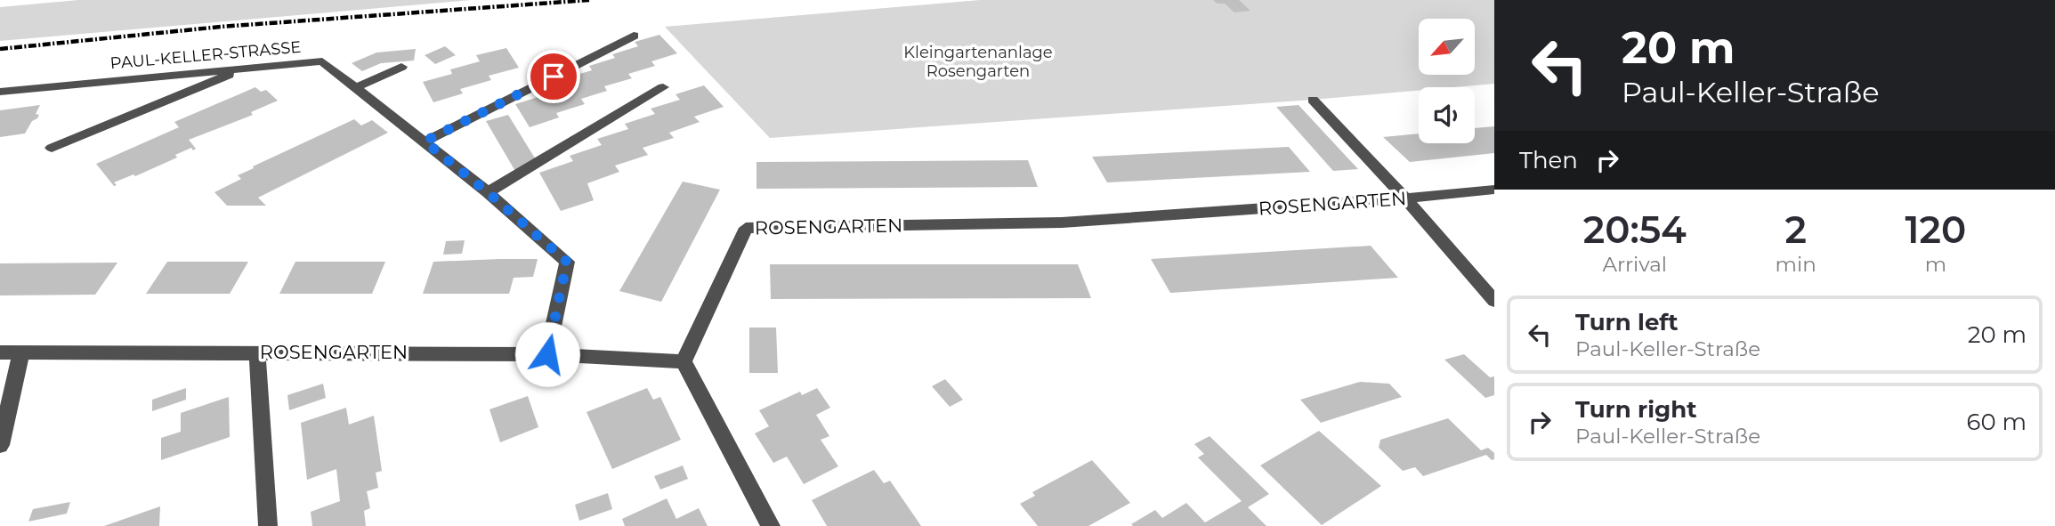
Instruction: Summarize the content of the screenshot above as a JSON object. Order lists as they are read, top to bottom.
{
  "streets": {
    "street": ["PAUL-KELLER-STRASSE", "ROSENGARTEN"]
  },
  "crossings": [
    ["PAUL-KELLER-STRASSE", "ROSENGARTEN"]
  ],
  "parks": ["Kleingartenanlage Rosengarten"],
  "north": "bottom left",
  "page": {
    "turn": ["20 m", "Paul-Keller-Straße"],
    "then": "Then",
    "eta": [
      "20:54",
      "Arrival",
      "2",
      "min",
      "120",
      "m"
    ],
    "list": [
      {
        "name": "Turn left",
        "note": "Paul-Keller-Straße",
        "value": "20 m"
      },
      {
        "name": "Turn right",
        "note": "Paul-Keller-Straße",
        "value": "60 m"
      }
    ]
  }
}
